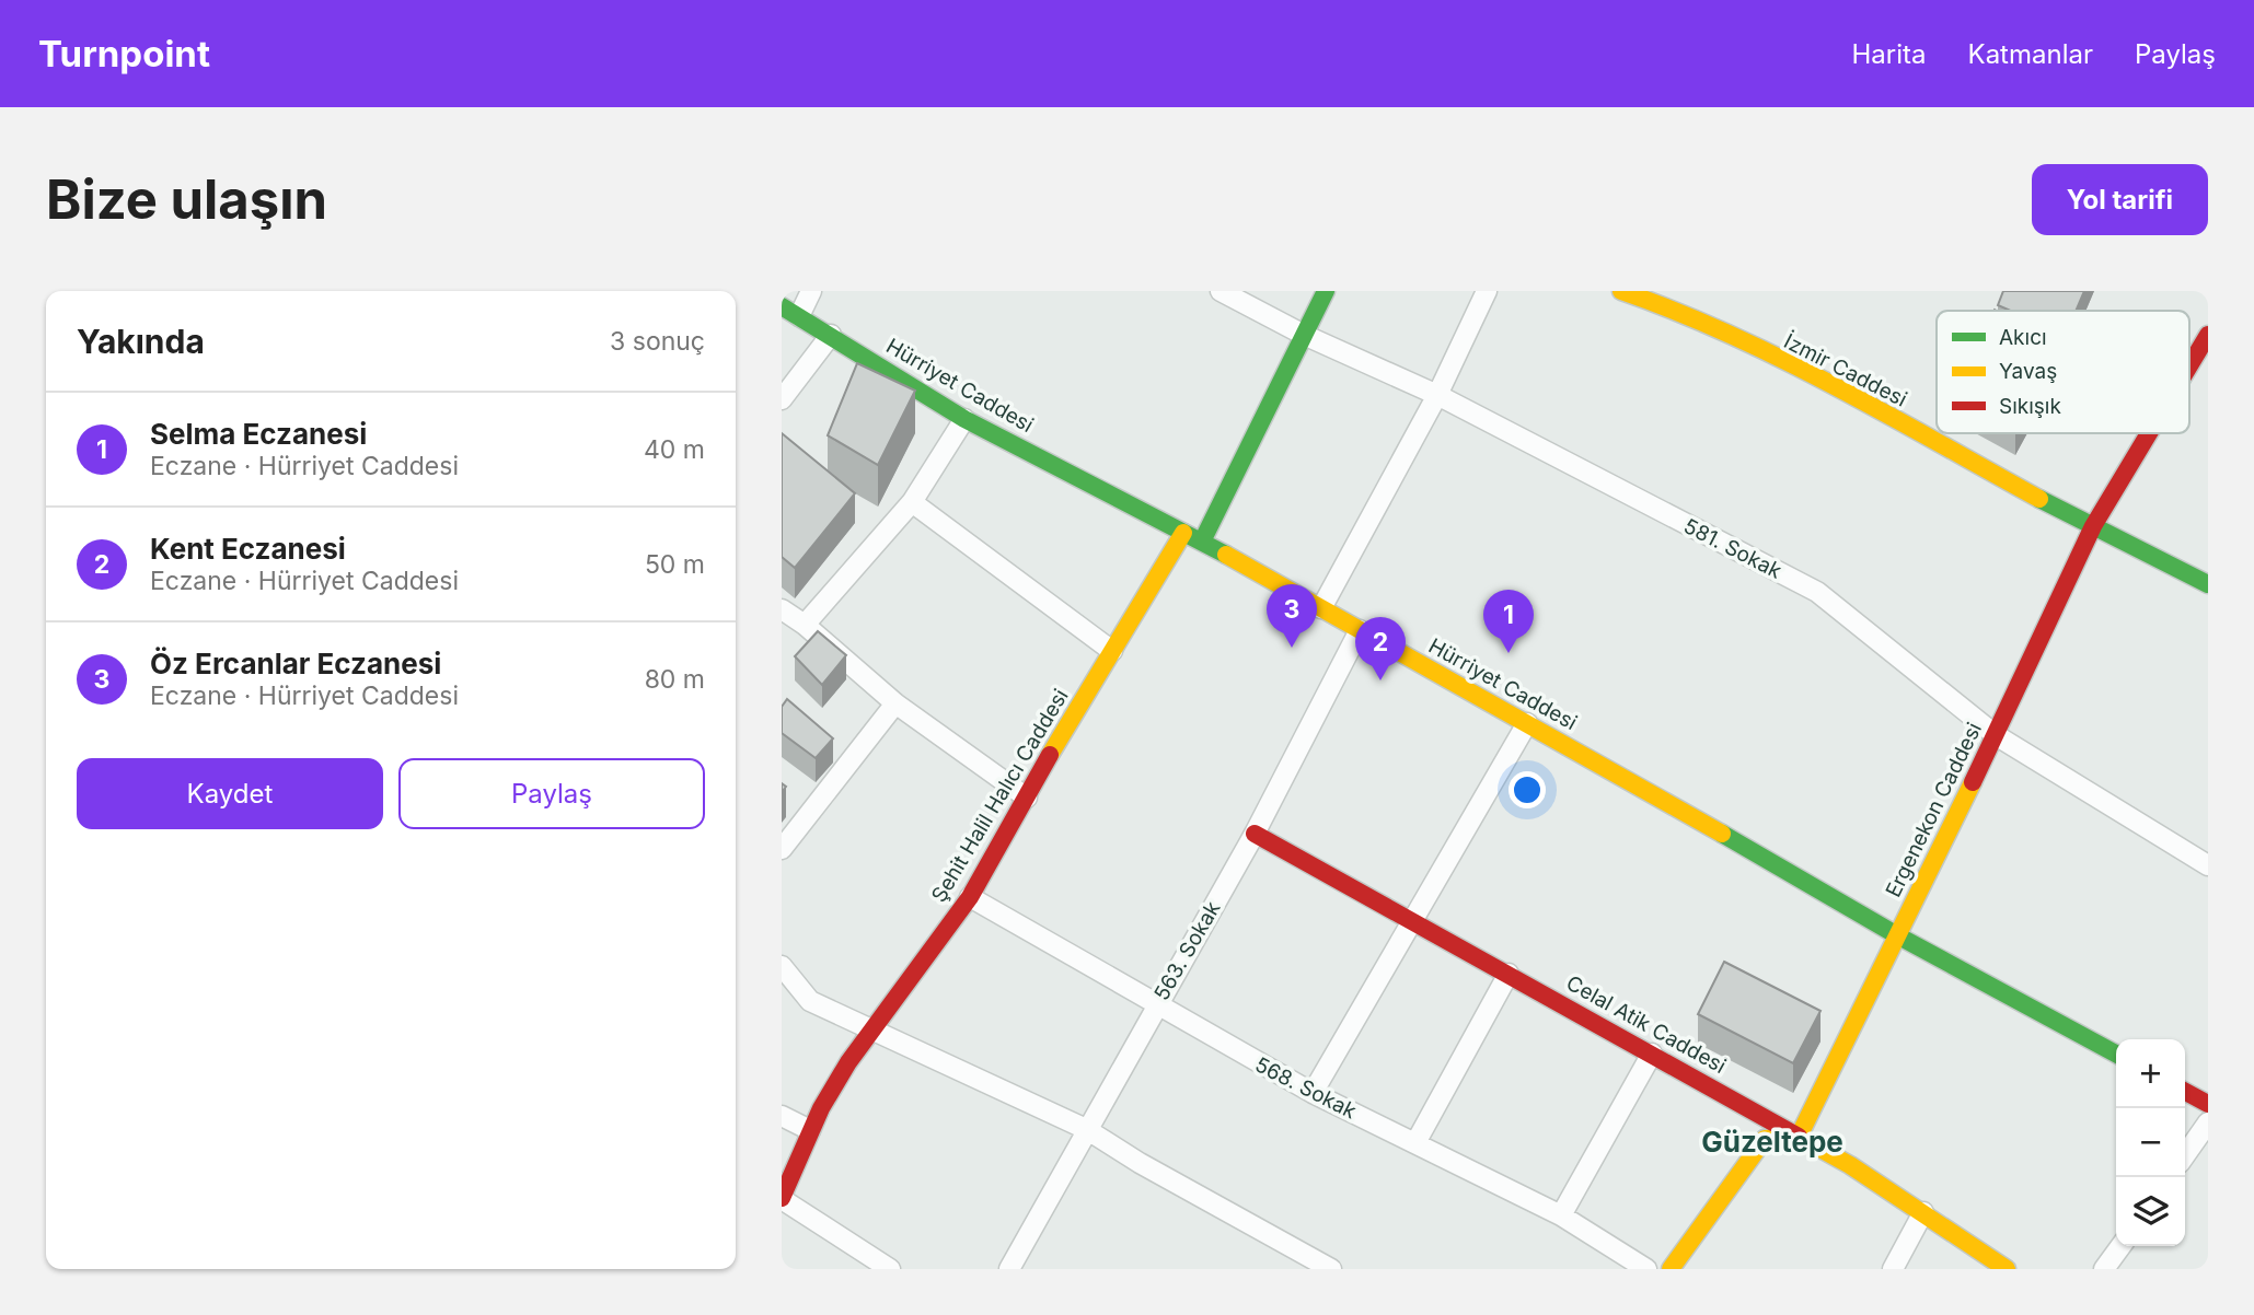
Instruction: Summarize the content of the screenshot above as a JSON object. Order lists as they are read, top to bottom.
{
  "streets": {
    "street": [
      "İzmir Caddesi",
      "Hürriyet Caddesi",
      "581. Sokak",
      "Şehit Halil Halıcı Caddesi",
      "Ergenekon Caddesi",
      "563. Sokak",
      "Celal Atik Caddesi",
      "568. Sokak"
    ]
  },
  "crossings": [
    ["İzmir Caddesi", "Ergenekon Caddesi"],
    ["Hürriyet Caddesi", "Şehit Halil Halıcı Caddesi"],
    ["Hürriyet Caddesi", "Ergenekon Caddesi"],
    ["Hürriyet Caddesi", "563. Sokak"],
    ["581. Sokak", "Ergenekon Caddesi"],
    ["Şehit Halil Halıcı Caddesi", "568. Sokak"],
    ["Ergenekon Caddesi", "Celal Atik Caddesi"],
    ["563. Sokak", "Celal Atik Caddesi"],
    ["563. Sokak", "568. Sokak"]
  ],
  "districts": ["Güzeltepe"],
  "legend": ["Akıcı", "Yavaş", "Sıkışık"],
  "page": {
    "header": "Turnpoint",
    "nav": ["Harita", "Katmanlar", "Paylaş"],
    "buttons": [
      "Yol tarifi",
      ["Kaydet", "Paylaş"]
    ],
    "title": "Bize ulaşın",
    "heading": ["Yakında", "3 sonuç"],
    "list": [
      {
        "mark": "1",
        "name": "Selma Eczanesi",
        "note": "Eczane · Hürriyet Caddesi",
        "value": "40 m"
      },
      {
        "mark": "2",
        "name": "Kent Eczanesi",
        "note": "Eczane · Hürriyet Caddesi",
        "value": "50 m"
      },
      {
        "mark": "3",
        "name": "Öz Ercanlar Eczanesi",
        "note": "Eczane · Hürriyet Caddesi",
        "value": "80 m"
      }
    ],
    "pins": ["3", "1", "2"],
    "map_buttons": ["+", "−"]
  }
}
